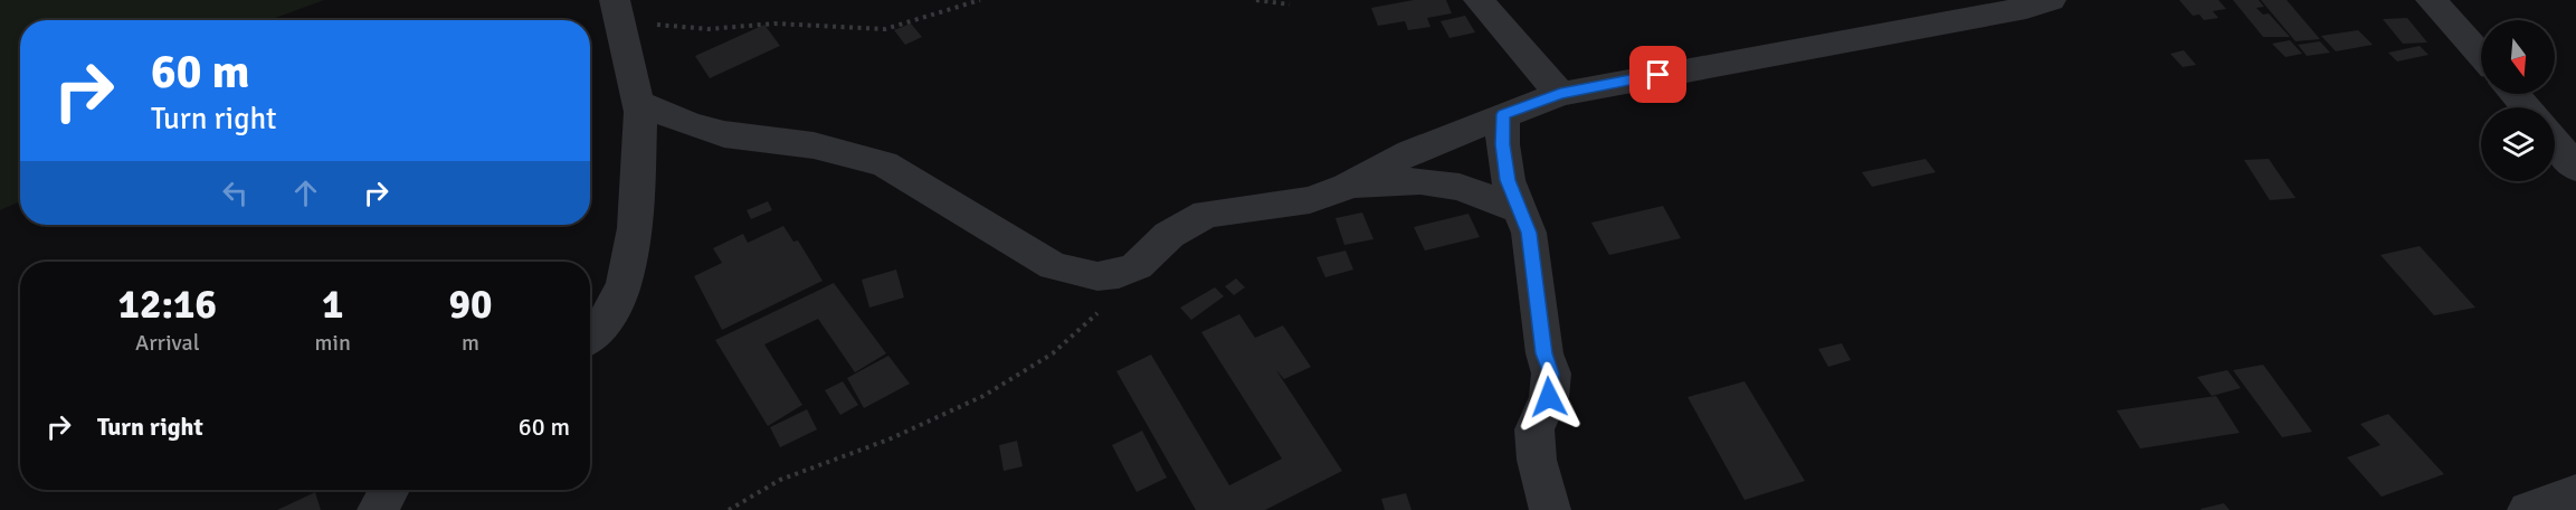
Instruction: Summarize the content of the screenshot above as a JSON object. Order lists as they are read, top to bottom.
{
  "north": "bottom",
  "page": {
    "turn": ["60 m", "Turn right"],
    "eta": [
      "12:16",
      "Arrival",
      "1",
      "min",
      "90",
      "m"
    ],
    "list": [
      {
        "name": "Turn right",
        "value": "60 m"
      }
    ]
  }
}
